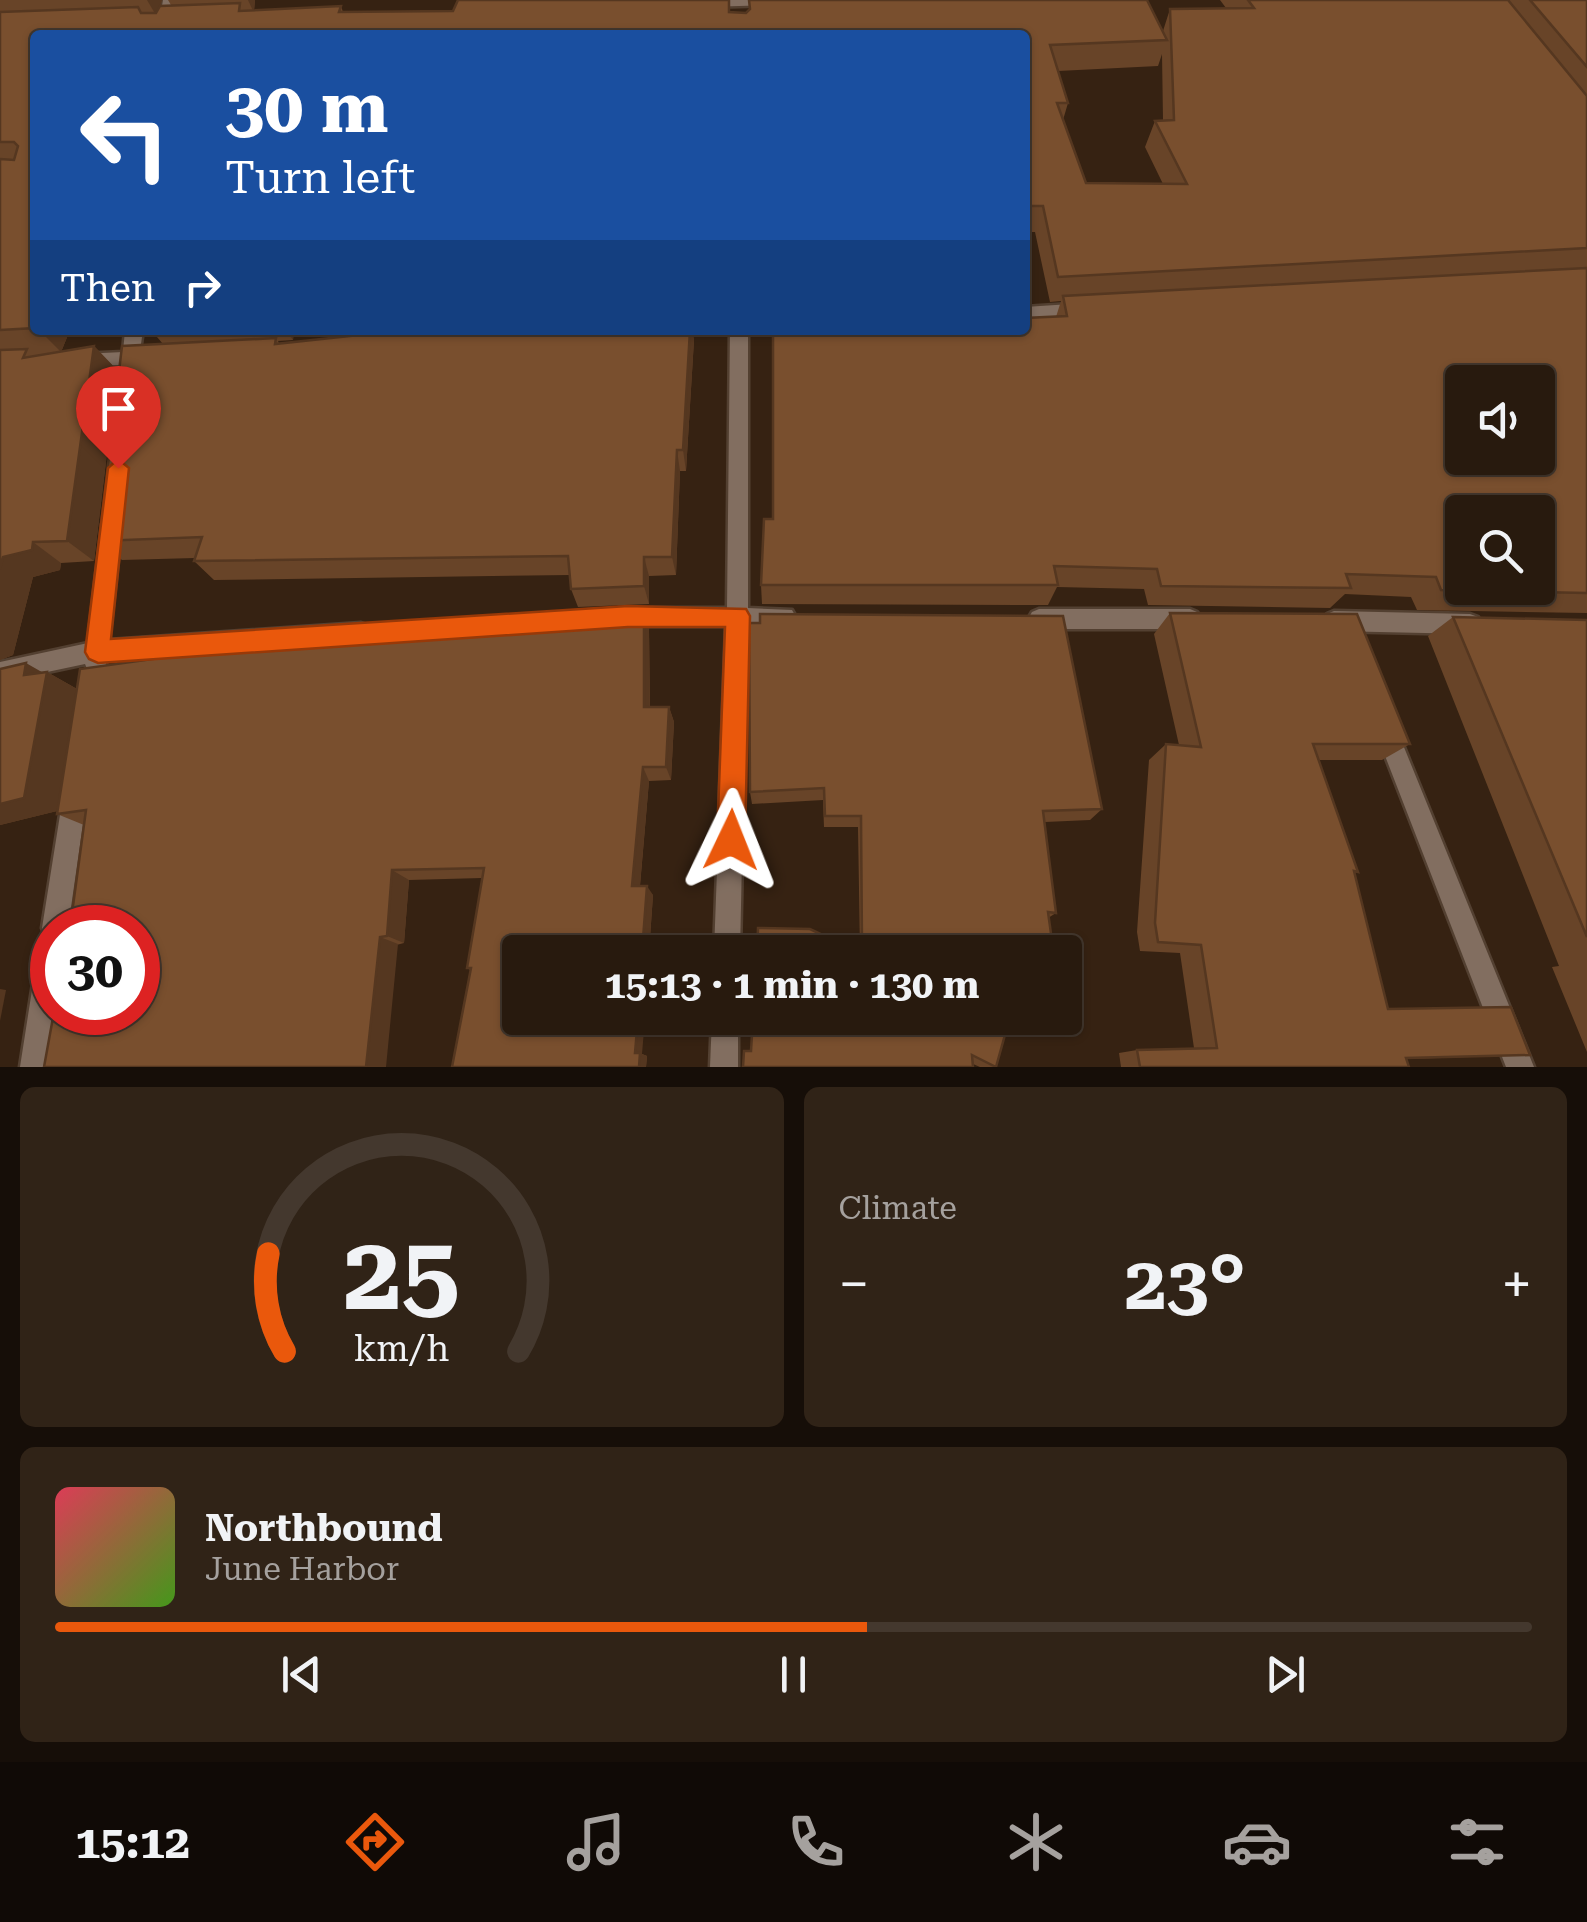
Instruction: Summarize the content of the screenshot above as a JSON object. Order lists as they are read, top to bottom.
{
  "page": {
    "turn": ["30 m", "Turn left"],
    "then": "Then",
    "limit": "30",
    "trip": "15:13 · 1 min · 130 m",
    "tile": "Climate",
    "heat": ["−", "23°", "+"],
    "song": ["Northbound", "June Harbor"],
    "tabs": "15:12",
    "gauge": ["25", "km/h"]
  }
}
